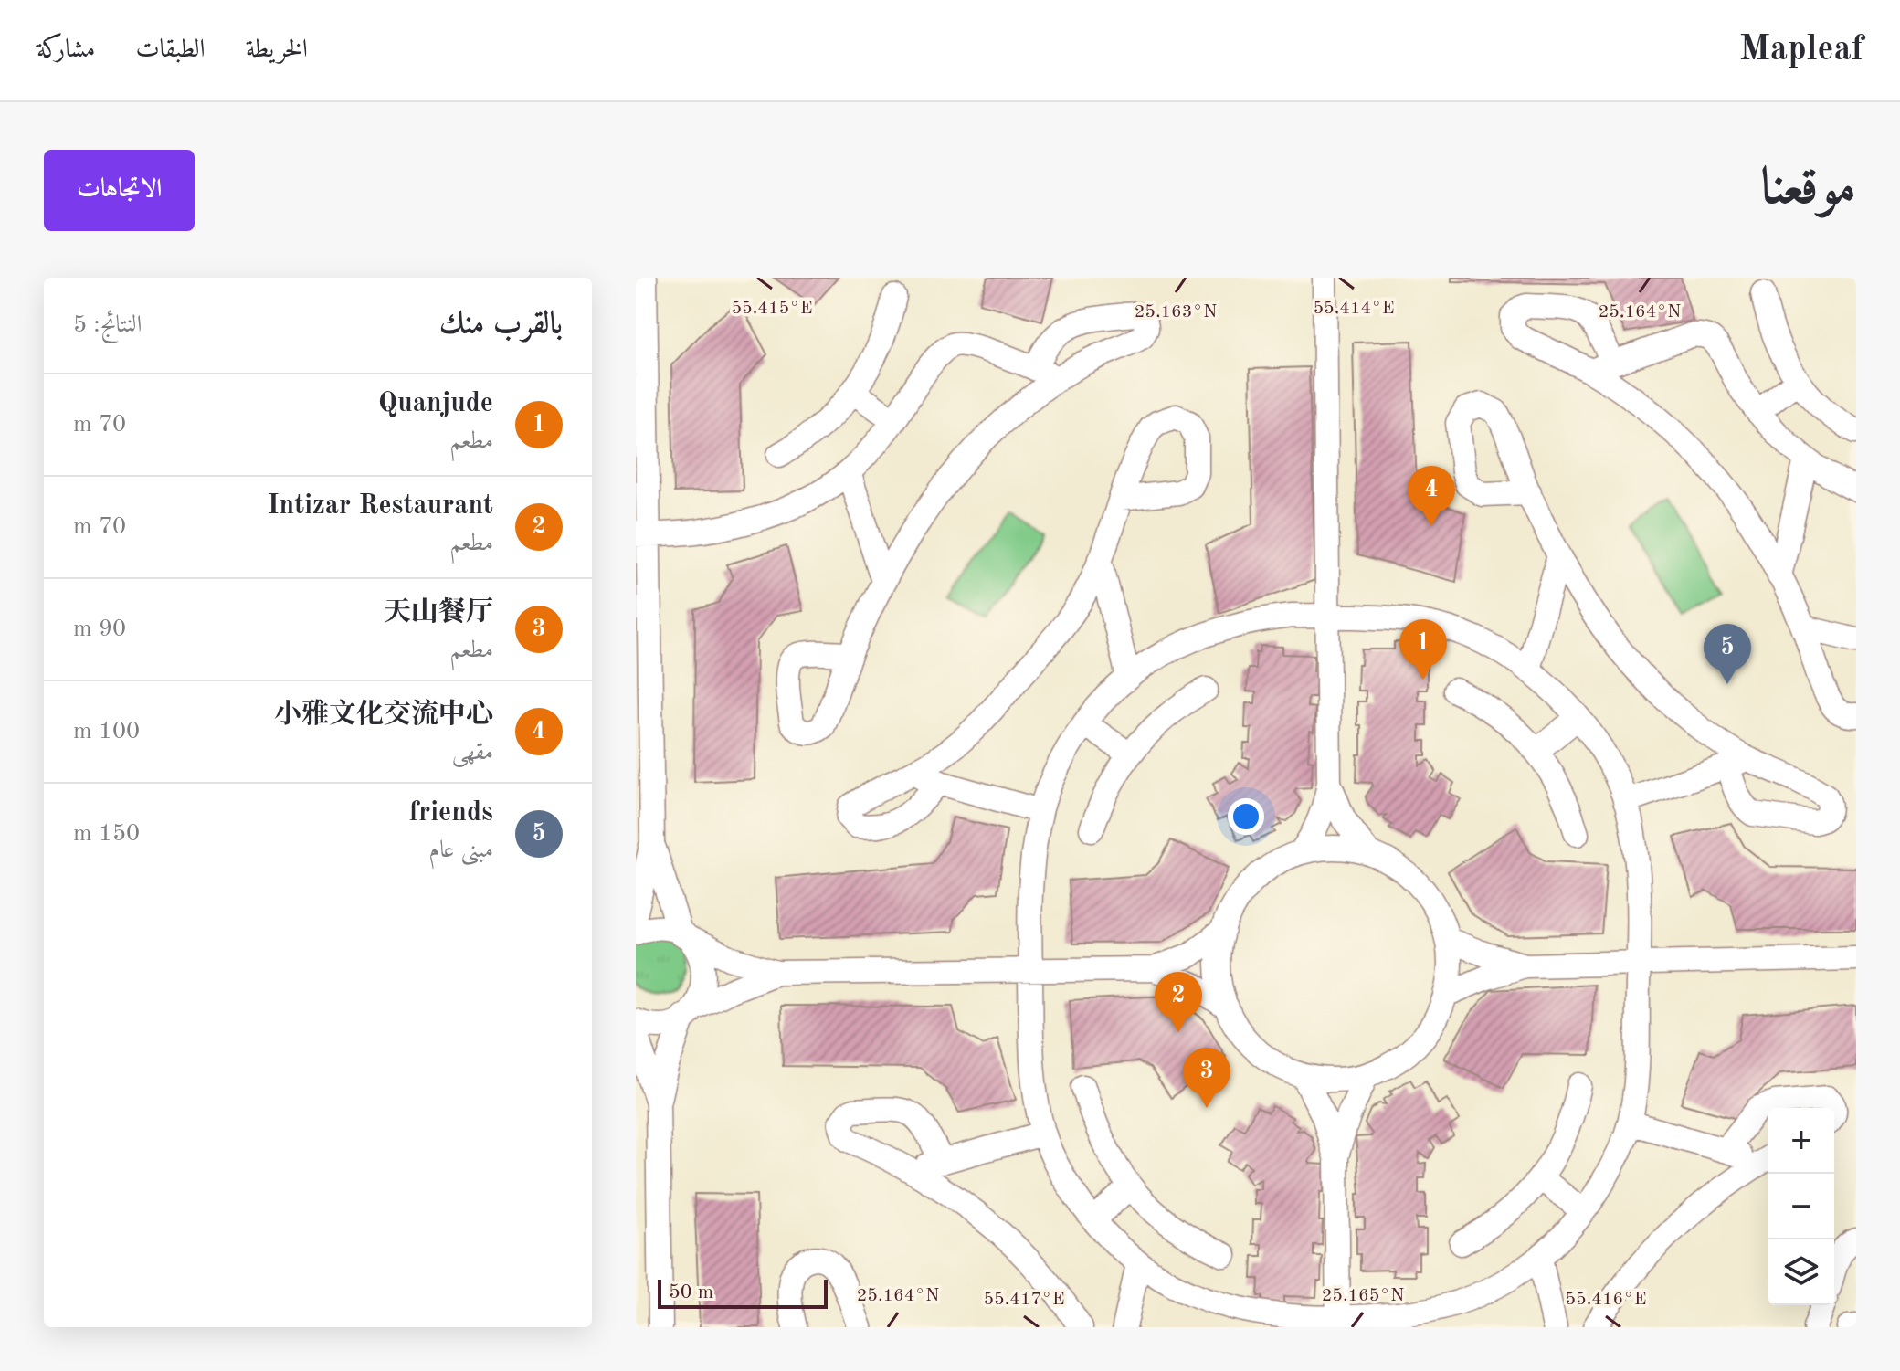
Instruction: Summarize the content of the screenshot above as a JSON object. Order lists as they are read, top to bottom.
{
  "scale_bar": "50 m",
  "page": {
    "header": "Mapleaf",
    "nav": ["الخريطة", "الطبقات", "مشاركة"],
    "title": "موقعنا",
    "buttons": "الاتجاهات",
    "heading": ["بالقرب منك", "النتائج: 5"],
    "list": [
      {
        "mark": "1",
        "name": "Quanjude",
        "note": "مطعم",
        "value": "70 m"
      },
      {
        "mark": "2",
        "name": "Intizar Restaurant",
        "note": "مطعم",
        "value": "70 m"
      },
      {
        "mark": "3",
        "name": "天山餐厅",
        "note": "مطعم",
        "value": "90 m"
      },
      {
        "mark": "4",
        "name": "小雅文化交流中心",
        "note": "مقهى",
        "value": "100 m"
      },
      {
        "mark": "5",
        "name": "friends",
        "note": "مبنى عام",
        "value": "150 m"
      }
    ],
    "pins": [
      "4",
      "1",
      "5",
      "2",
      "3"
    ],
    "map_buttons": ["+", "−"],
    "scale": "50 m"
  },
  "coordinates": [
    "55.414°E",
    "55.415°E",
    "25.164°N",
    "25.163°N",
    "25.165°N",
    "55.417°E",
    "55.416°E"
  ]
}
